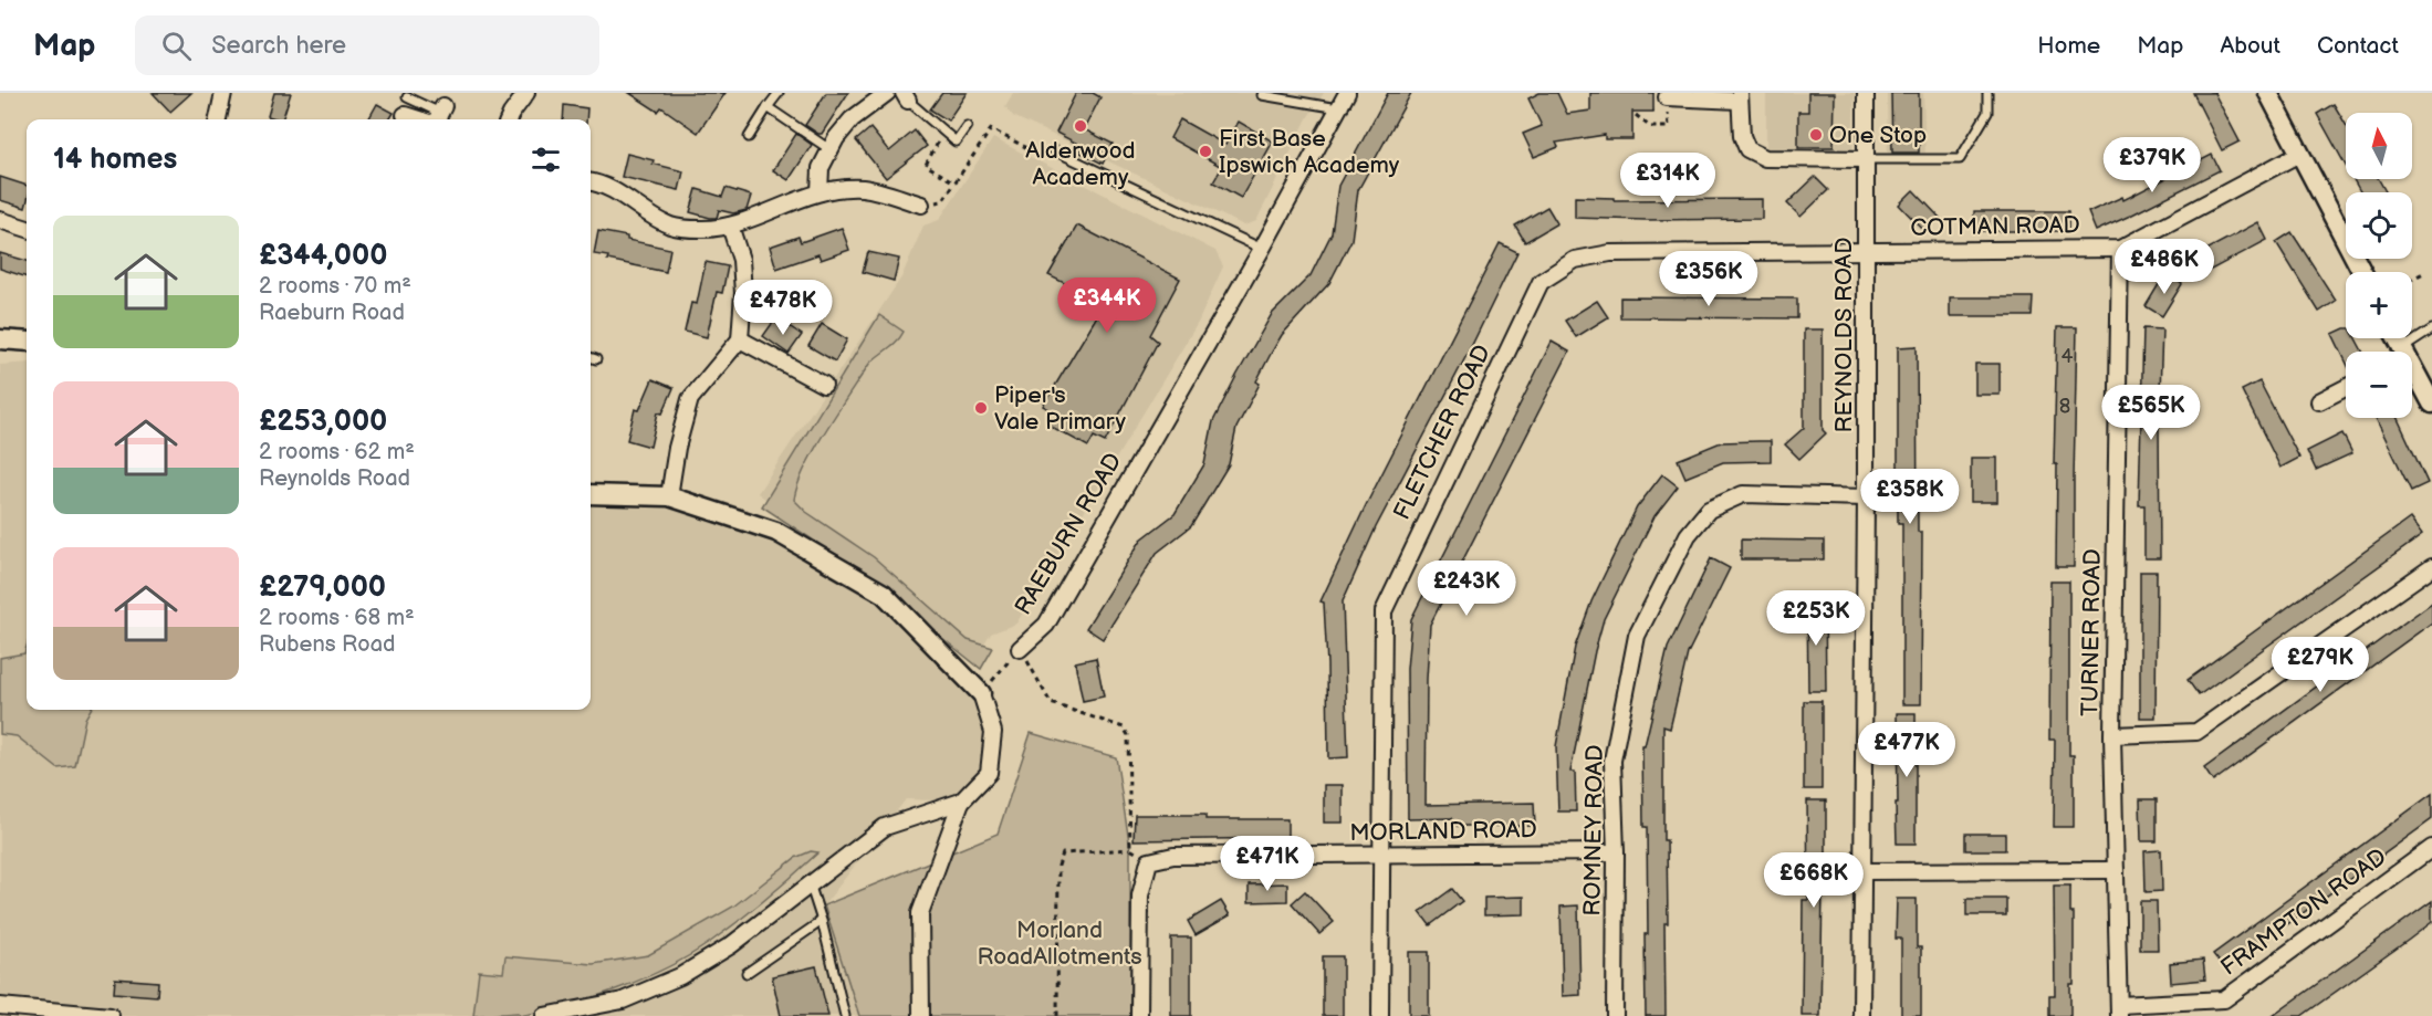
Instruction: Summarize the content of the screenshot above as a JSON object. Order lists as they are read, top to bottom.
{
  "streets": {
    "street": [
      "COTMAN ROAD",
      "REYNOLDS ROAD",
      "FLETCHER ROAD",
      "RAEBURN ROAD",
      "TURNER ROAD",
      "ROMNEY ROAD",
      "MORLAND ROAD",
      "FRAMPTON ROAD"
    ]
  },
  "crossings": [
    ["COTMAN ROAD", "REYNOLDS ROAD"],
    ["COTMAN ROAD", "FLETCHER ROAD"],
    ["COTMAN ROAD", "TURNER ROAD"],
    ["REYNOLDS ROAD", "FLETCHER ROAD"],
    ["REYNOLDS ROAD", "ROMNEY ROAD"],
    ["FLETCHER ROAD", "MORLAND ROAD"],
    ["TURNER ROAD", "FRAMPTON ROAD"],
    ["ROMNEY ROAD", "MORLAND ROAD"]
  ],
  "parks": ["Morland RoadAllotments"],
  "places": [
    "Alderwood Academy",
    "One Stop",
    "First Base Ipswich Academy",
    "Piper's Vale Primary"
  ],
  "house_numbers": ["4", "8"],
  "north": "top",
  "page": {
    "header": "Map",
    "search": "Search here",
    "nav": [
      "Home",
      "Map",
      "About",
      "Contact"
    ],
    "map_buttons": ["+", "−"],
    "heading": "14 homes",
    "price": [
      "£379K",
      "£314K",
      "£486K",
      "£356K",
      "£344K",
      "£478K",
      "£565K",
      "£358K",
      "£243K",
      "£253K",
      "£279K",
      "£477K",
      "£471K",
      "£668K"
    ],
    "list": [
      {
        "name": "£344,000",
        "note": "2 rooms · 70 m² · Raeburn Road"
      },
      {
        "name": "£253,000",
        "note": "2 rooms · 62 m² · Reynolds Road"
      },
      {
        "name": "£279,000",
        "note": "2 rooms · 68 m² · Rubens Road"
      }
    ]
  }
}
